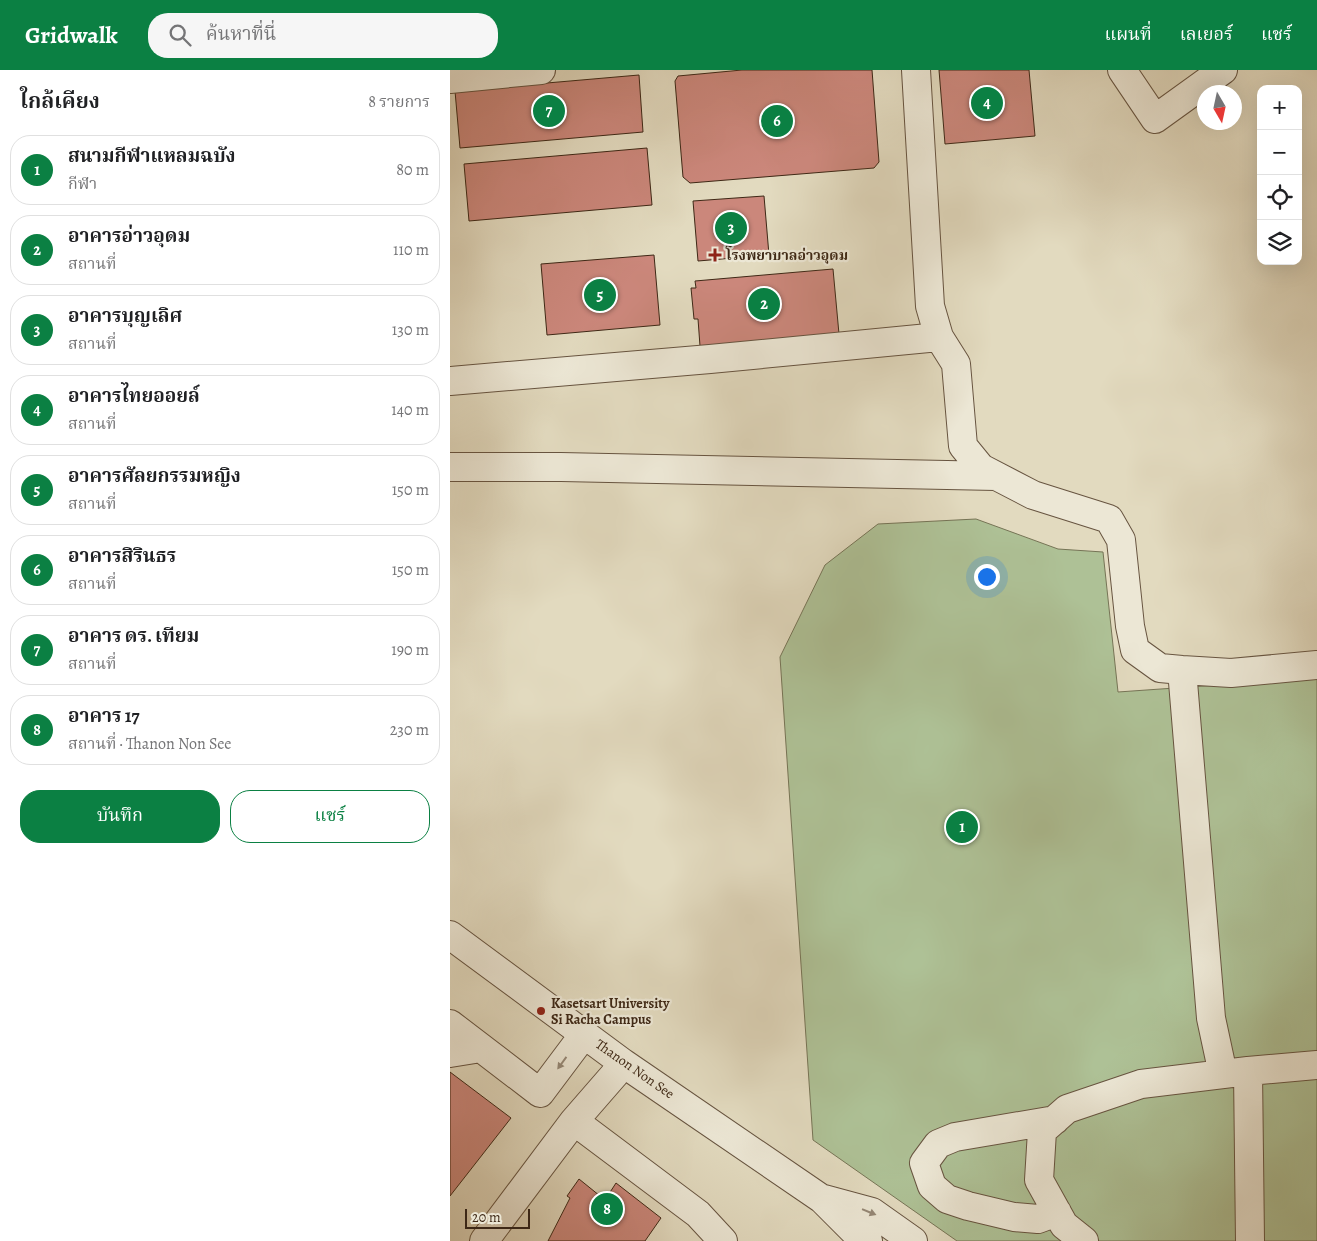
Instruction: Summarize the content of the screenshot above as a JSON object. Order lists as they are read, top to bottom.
{
  "streets": {
    "street": ["Thanon Non See"]
  },
  "places": {
    "health": ["โรงพยาบาลอ่าวอุดม"],
    "other": ["Kasetsart University Si Racha Campus"]
  },
  "scale_bar": "20 m",
  "north": "bottom",
  "page": {
    "header": "Gridwalk",
    "search": "ค้นหาที่นี่",
    "nav": ["แผนที่", "เลเยอร์", "แชร์"],
    "heading": ["ใกล้เคียง", "8 รายการ"],
    "map_buttons": ["+", "−"],
    "pins": [
      "4",
      "7",
      "6",
      "3",
      "5",
      "2",
      "1",
      "8"
    ],
    "list": [
      {
        "mark": "1",
        "name": "สนามกีฬาแหลมฉบัง",
        "note": "กีฬา",
        "value": "80 m"
      },
      {
        "mark": "2",
        "name": "อาคารอ่าวอุดม",
        "note": "สถานที่",
        "value": "110 m"
      },
      {
        "mark": "3",
        "name": "อาคารบุญเลิศ",
        "note": "สถานที่",
        "value": "130 m"
      },
      {
        "mark": "4",
        "name": "อาคารไทยออยล์",
        "note": "สถานที่",
        "value": "140 m"
      },
      {
        "mark": "5",
        "name": "อาคารศัลยกรรมหญิง",
        "note": "สถานที่",
        "value": "150 m"
      },
      {
        "mark": "6",
        "name": "อาคารสิรินธร",
        "note": "สถานที่",
        "value": "150 m"
      },
      {
        "mark": "7",
        "name": "อาคาร ดร. เทียม",
        "note": "สถานที่",
        "value": "190 m"
      },
      {
        "mark": "8",
        "name": "อาคาร 17",
        "note": "สถานที่ · Thanon Non See",
        "value": "230 m"
      }
    ],
    "buttons": ["บันทึก", "แชร์"],
    "scale": "20 m"
  }
}
